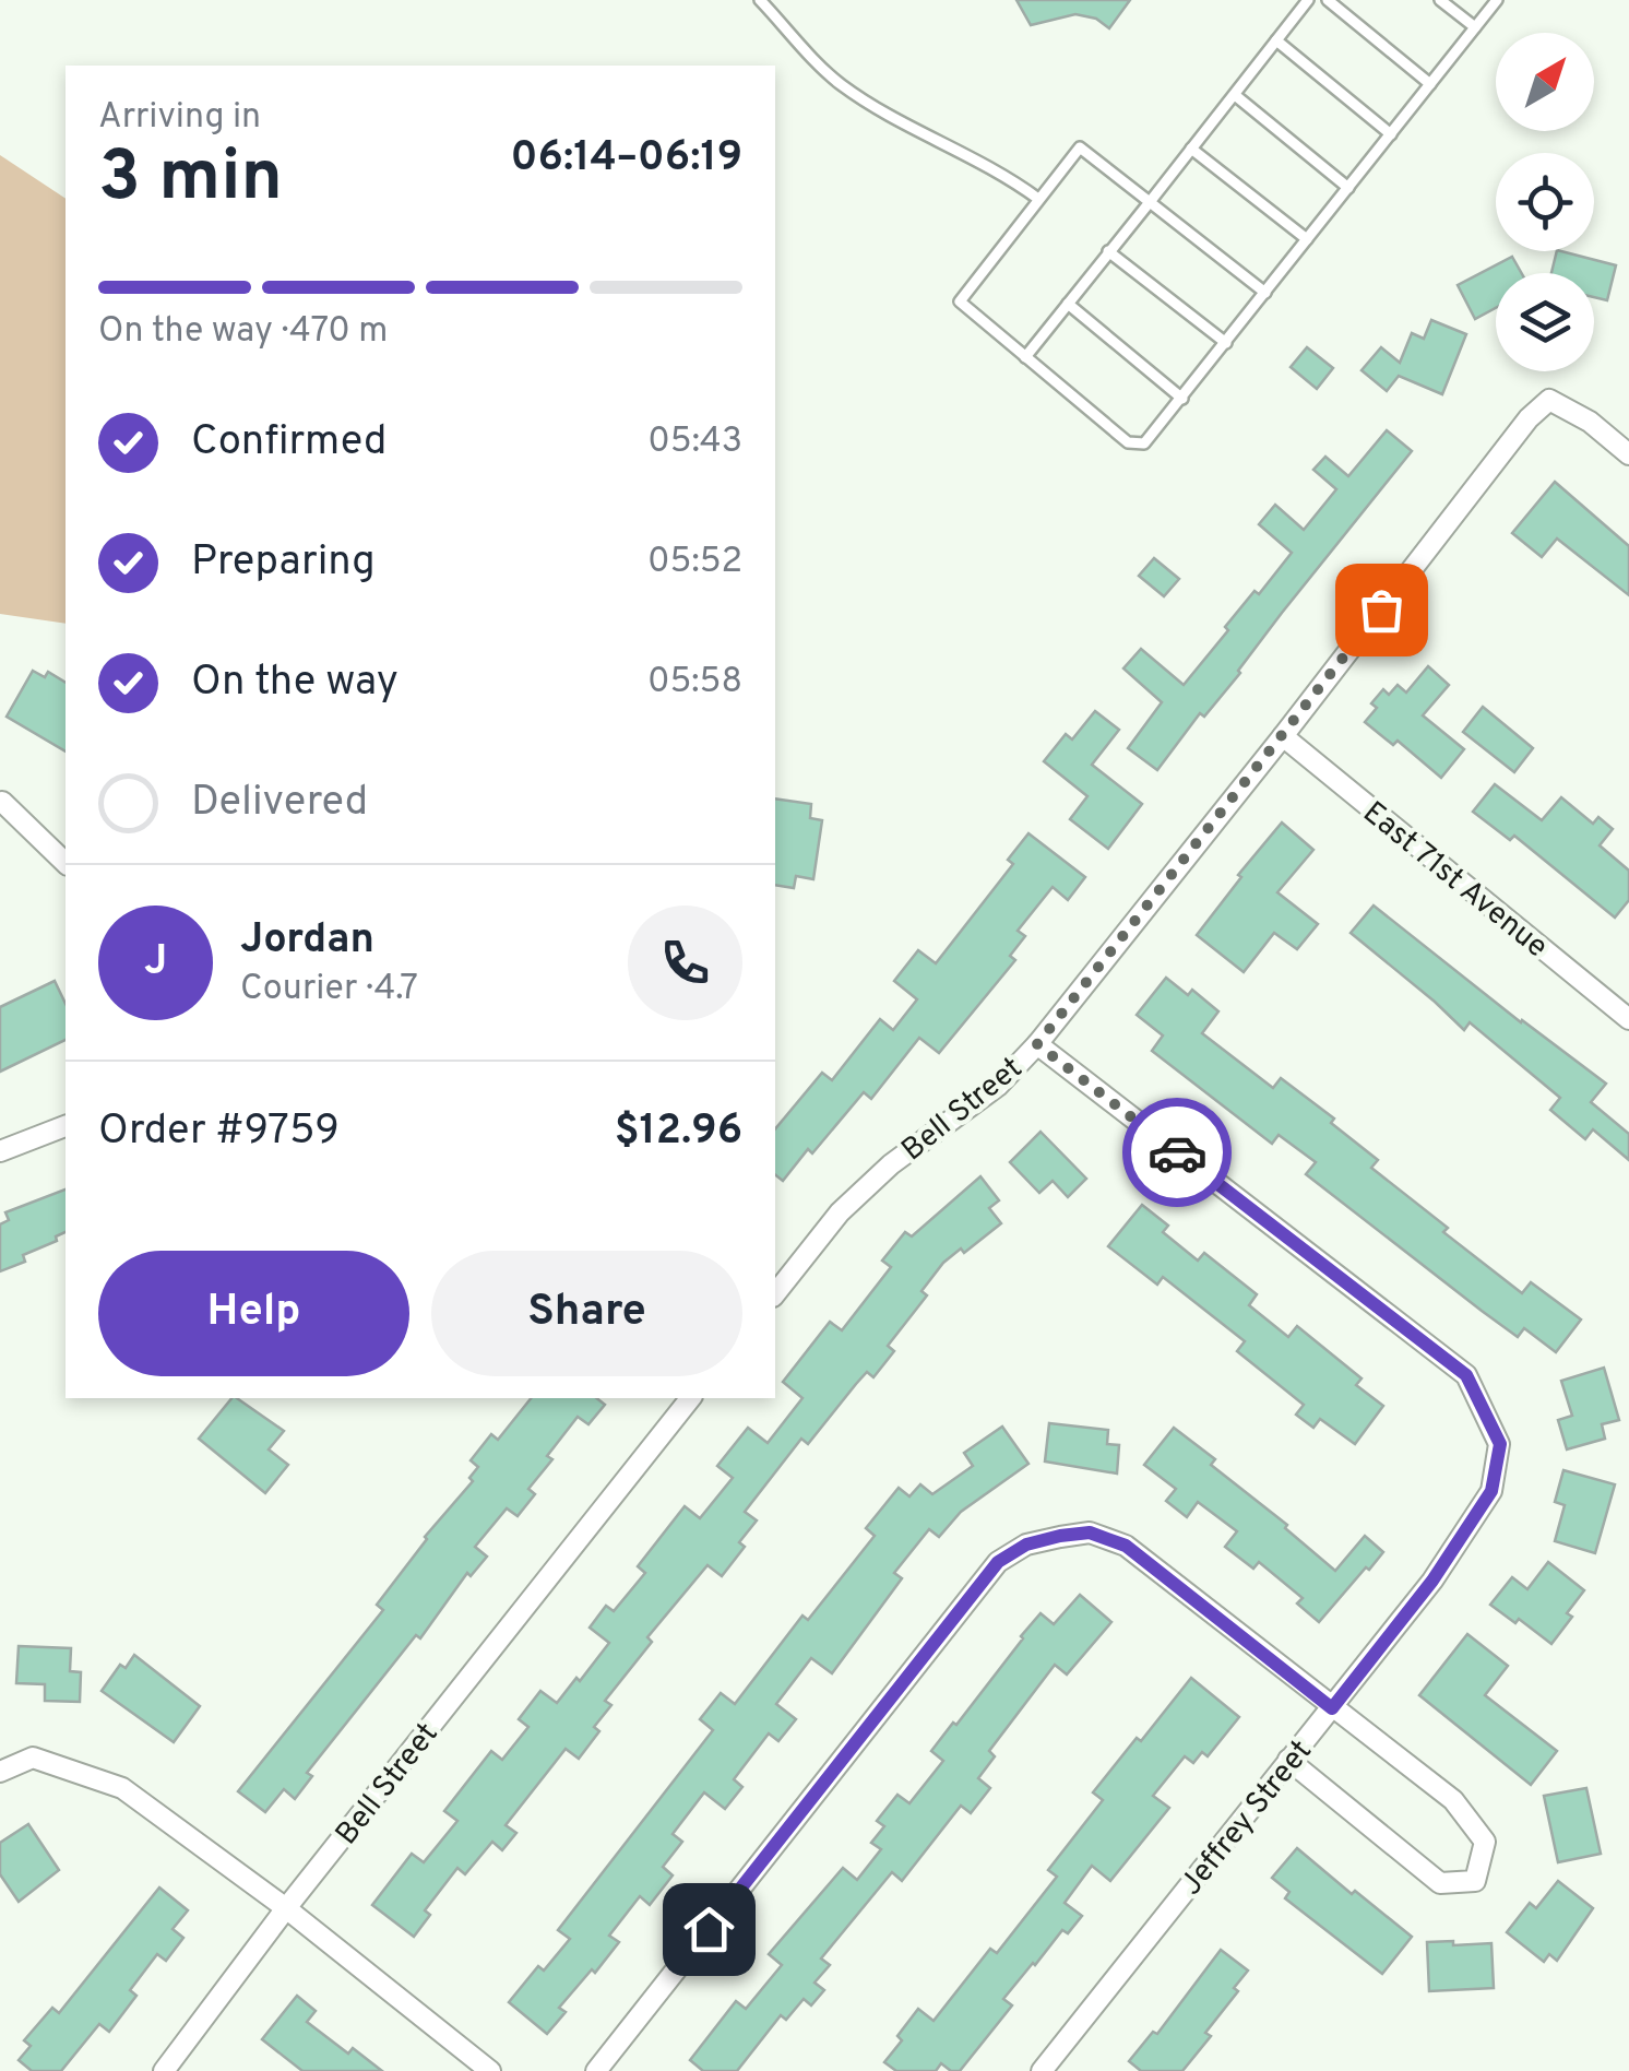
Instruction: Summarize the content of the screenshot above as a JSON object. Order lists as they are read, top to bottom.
{
  "streets": {
    "street": ["East 71st Avenue", "Bell Street", "Jeffrey Street"]
  },
  "crossings": [
    ["East 71st Avenue", "Bell Street"],
    ["Bell Street", "Jeffrey Street"]
  ],
  "north": "top right",
  "page": {
    "heading": ["3 min", "Arriving in", "06:14–06:19"],
    "panel": [
      "Jordan",
      "Courier · 4.7",
      "Order #9759",
      "$12.96"
    ],
    "bar": "On the way · 470 m",
    "list": [
      ["Confirmed", "05:43"],
      ["Preparing", "05:52"],
      ["On the way", "05:58"],
      "Delivered"
    ],
    "round": "J",
    "buttons": ["Help", "Share"]
  }
}
